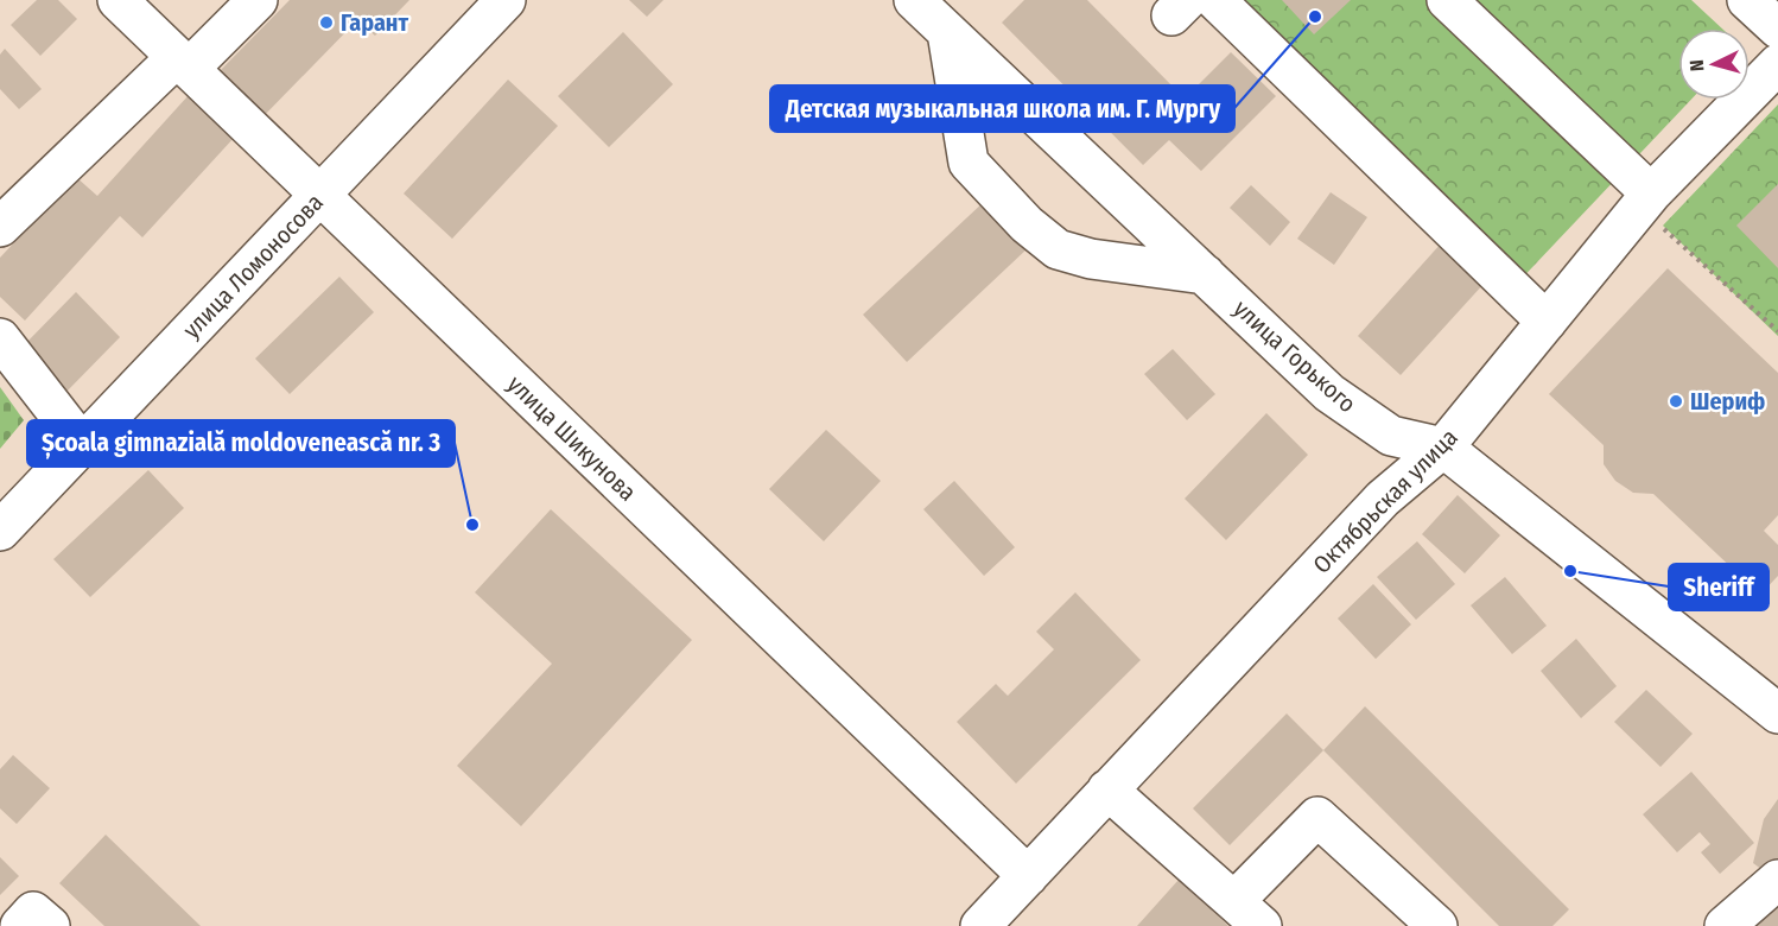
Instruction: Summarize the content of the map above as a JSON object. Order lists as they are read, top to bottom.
{
  "streets": {
    "street": [
      "улица Ломоносова",
      "улица Горького",
      "улица Шикунова",
      "Октябрьская улица"
    ]
  },
  "crossings": [
    ["улица Ломоносова", "улица Шикунова"],
    ["улица Горького", "Октябрьская улица"],
    ["улица Шикунова", "Октябрьская улица"]
  ],
  "places": [
    "Детская музыкальная школа им. Г. Мургу",
    "Гарант",
    "Шериф",
    "Școala gimnazială moldovenească nr. 3",
    "Sheriff"
  ],
  "north": "left"
}
